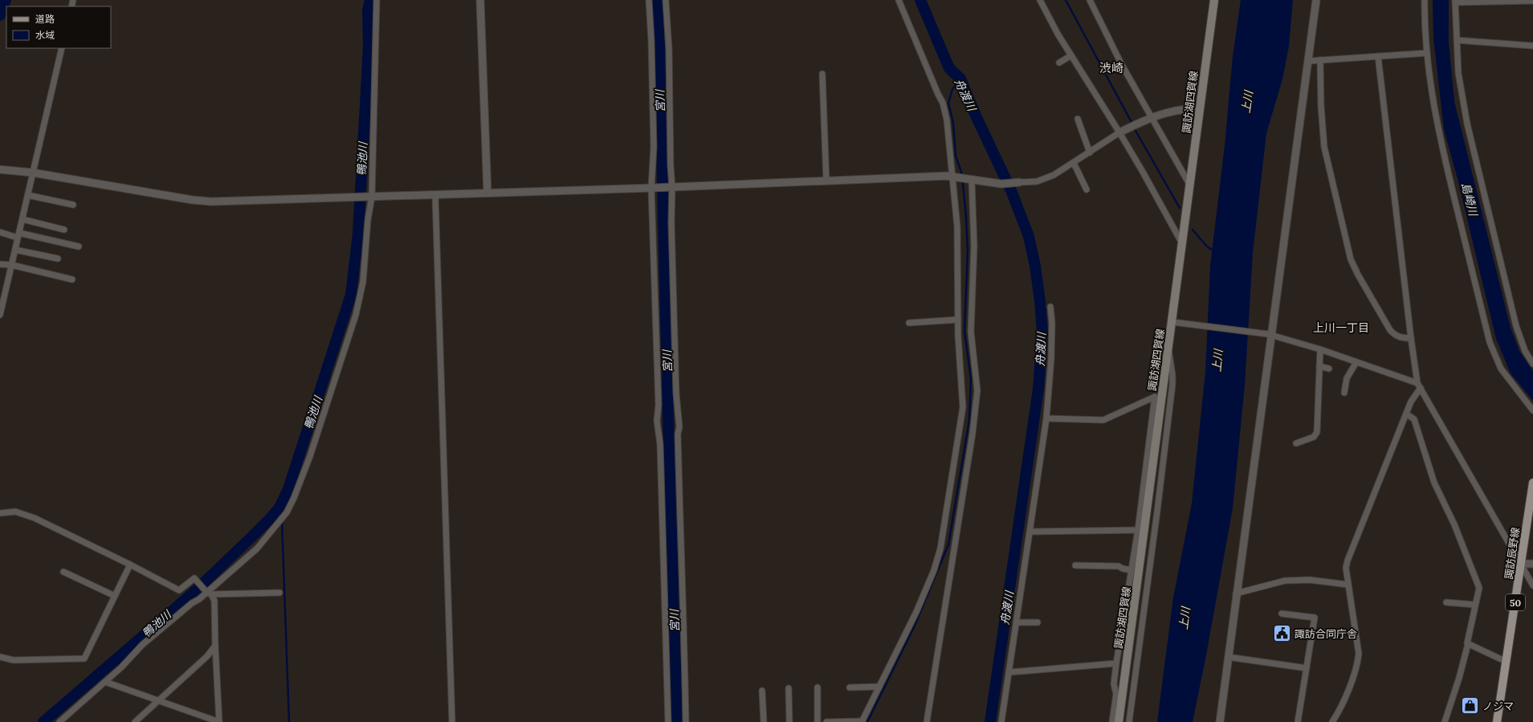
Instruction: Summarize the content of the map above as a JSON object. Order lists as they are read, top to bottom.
{
  "streets": {
    "main road": ["諏訪湖四賀線", "諏訪辰野線", "50"]
  },
  "districts": ["渋崎", "上川一丁目"],
  "water": [
    "舟渡川",
    "宮川",
    "上川",
    "鴨池川",
    "島崎川"
  ],
  "places": {
    "public building": ["諏訪合同庁舎"],
    "shop": ["ノジマ"]
  },
  "legend": ["道路", "水域"]
}
